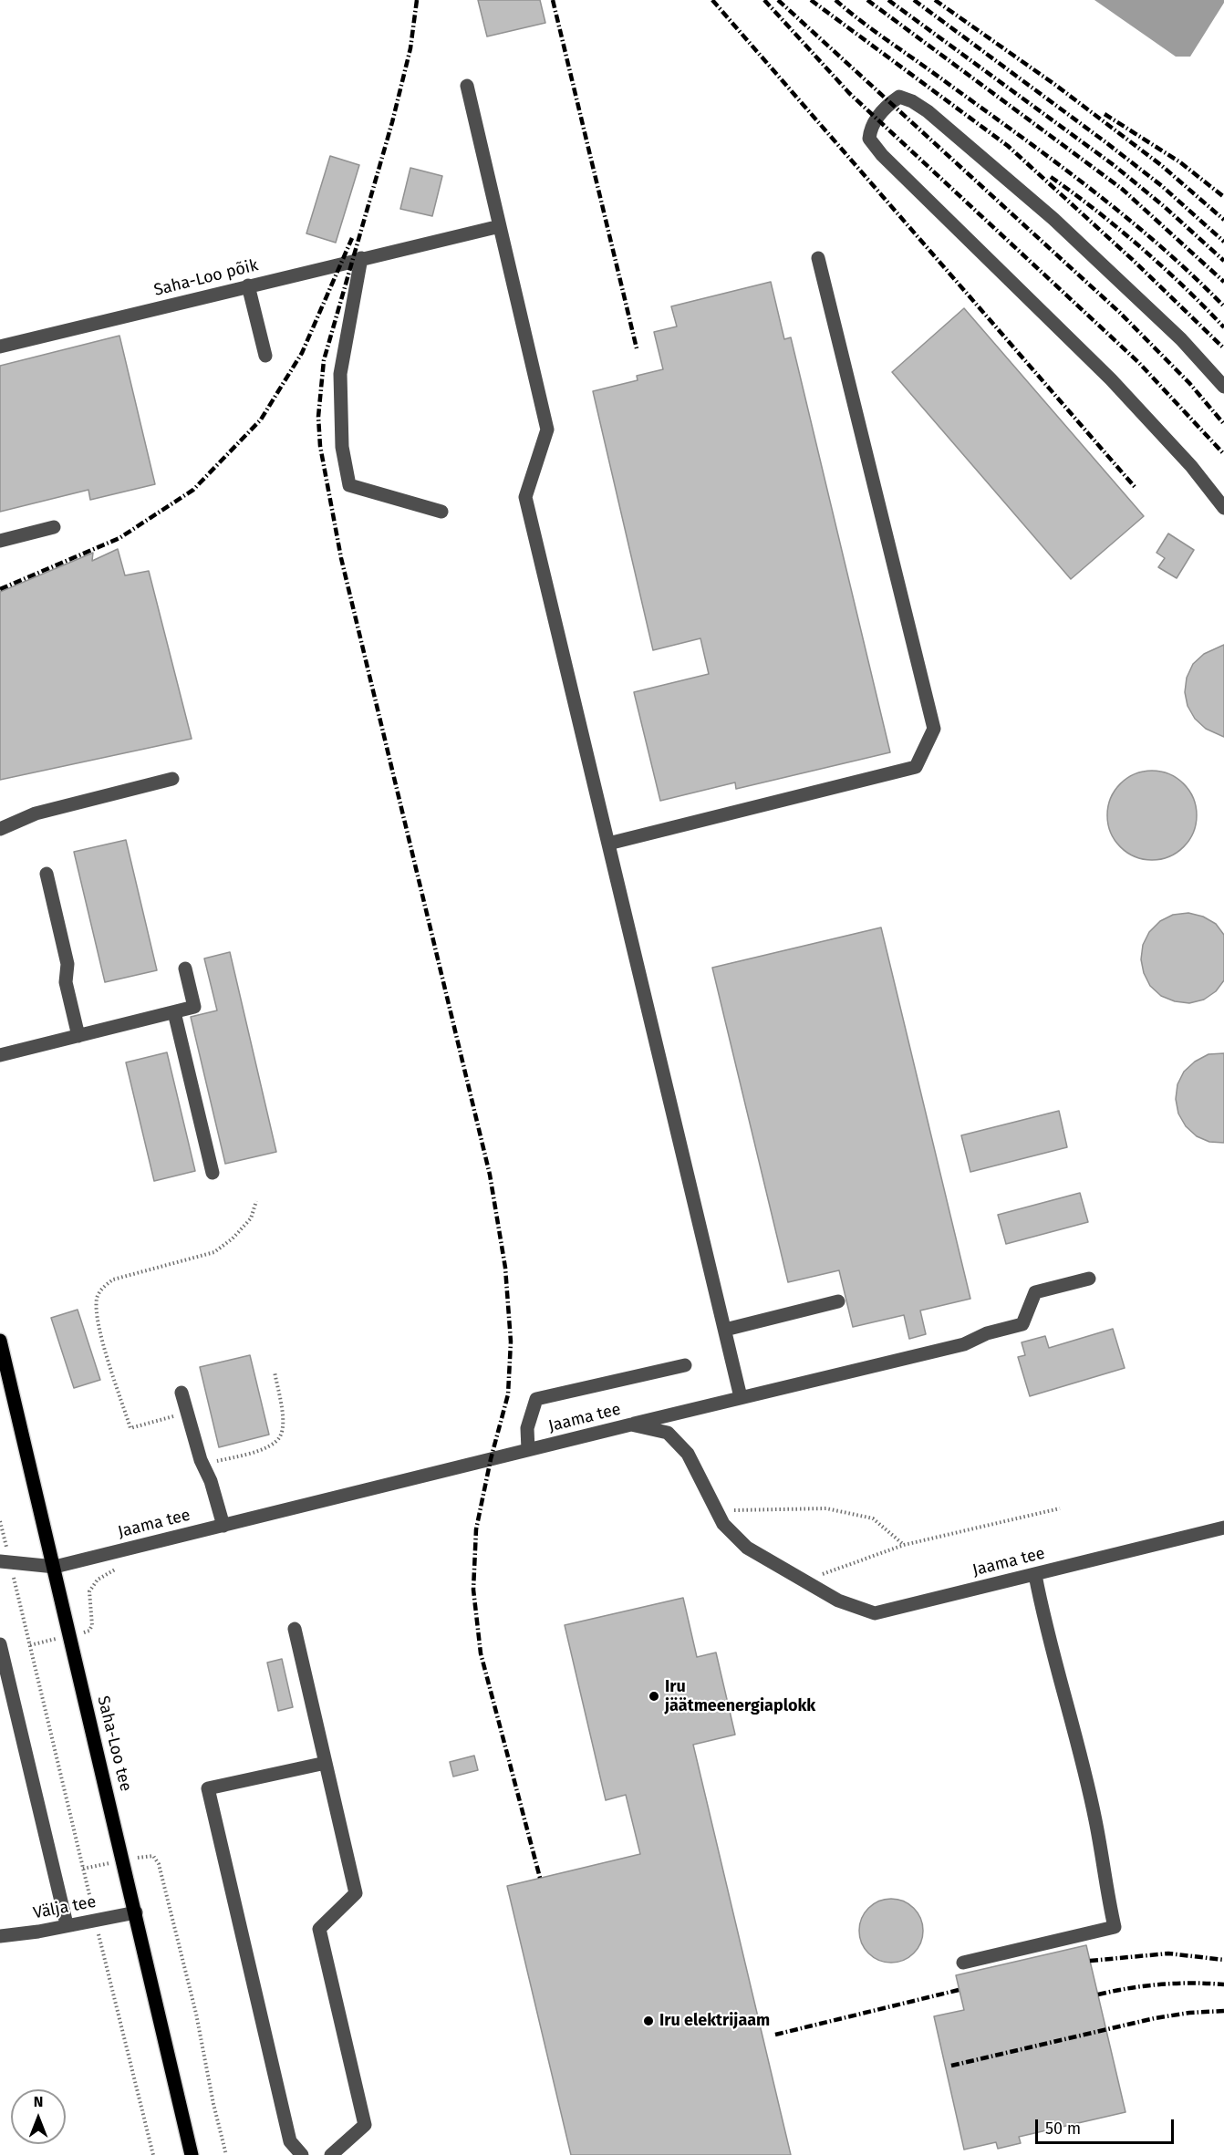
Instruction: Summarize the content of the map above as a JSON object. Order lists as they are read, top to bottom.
{
  "streets": {
    "main road": ["Saha-Loo tee"],
    "street": ["Saha-Loo põik", "Jaama tee", "Välja tee"]
  },
  "crossings": [
    ["Jaama tee", "Saha-Loo tee"],
    ["Saha-Loo tee", "Välja tee"]
  ],
  "places": ["Iru jäätmeenergiaplokk", "Iru elektrijaam"],
  "scale_bar": "50 m",
  "north": "top"
}
